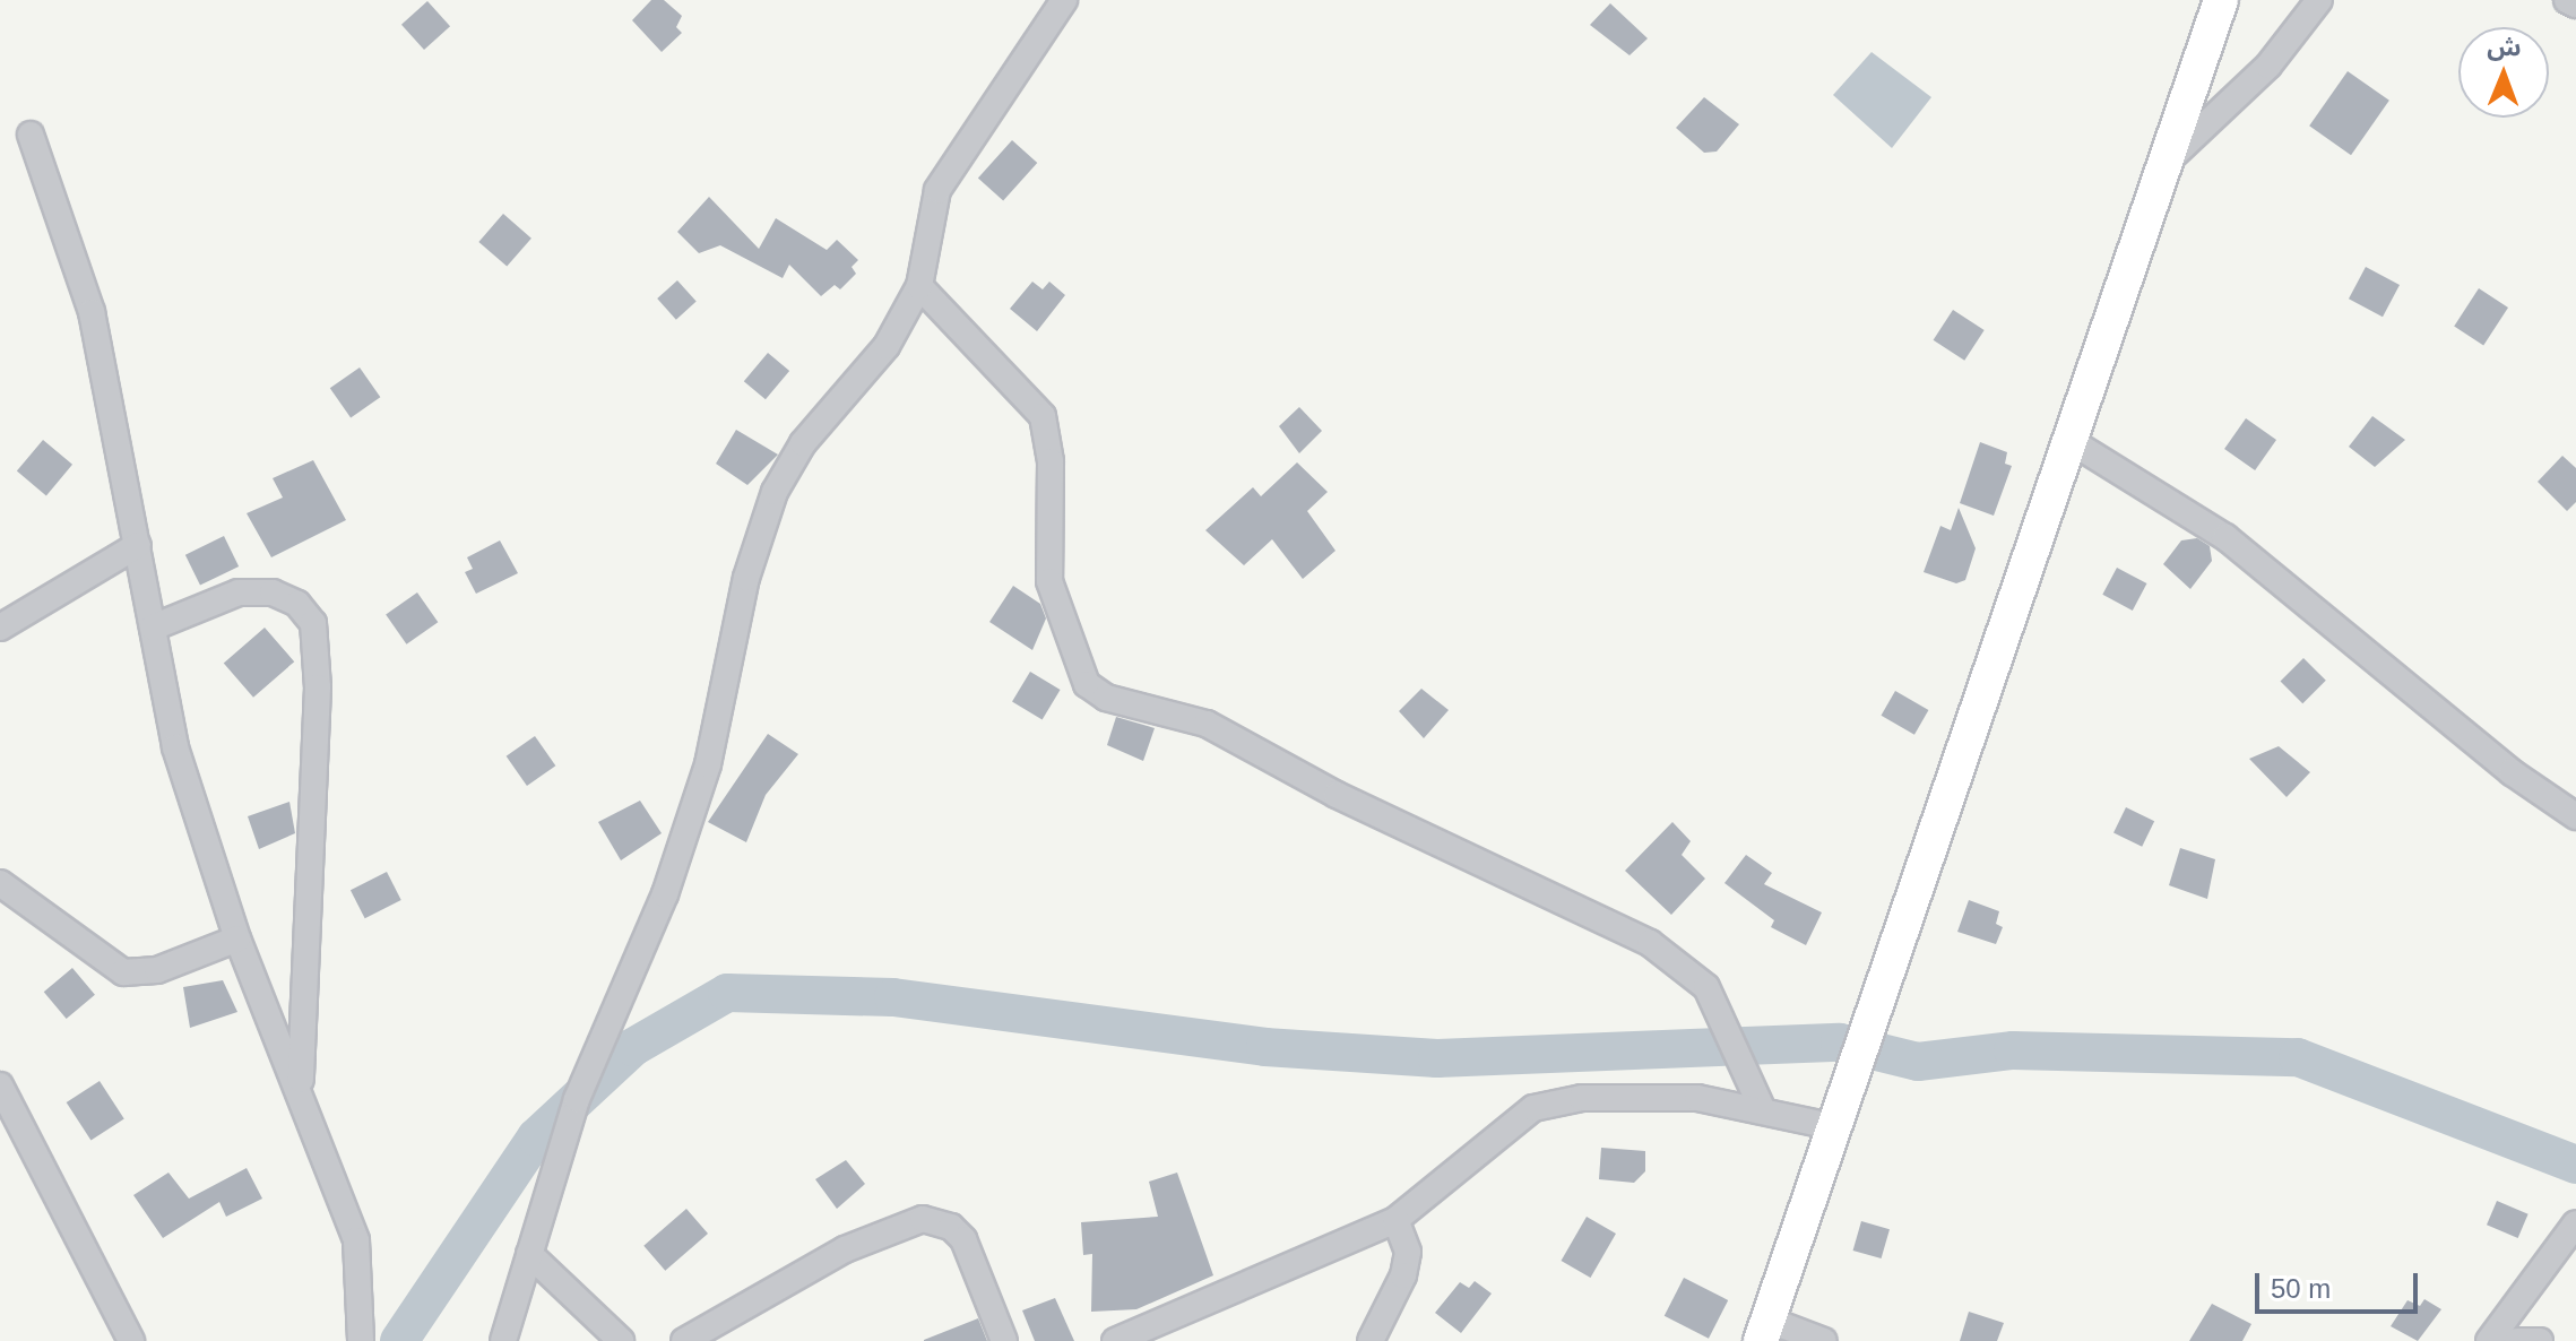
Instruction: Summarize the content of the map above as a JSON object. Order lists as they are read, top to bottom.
{
  "scale_bar": "50 m",
  "north": "top"
}
